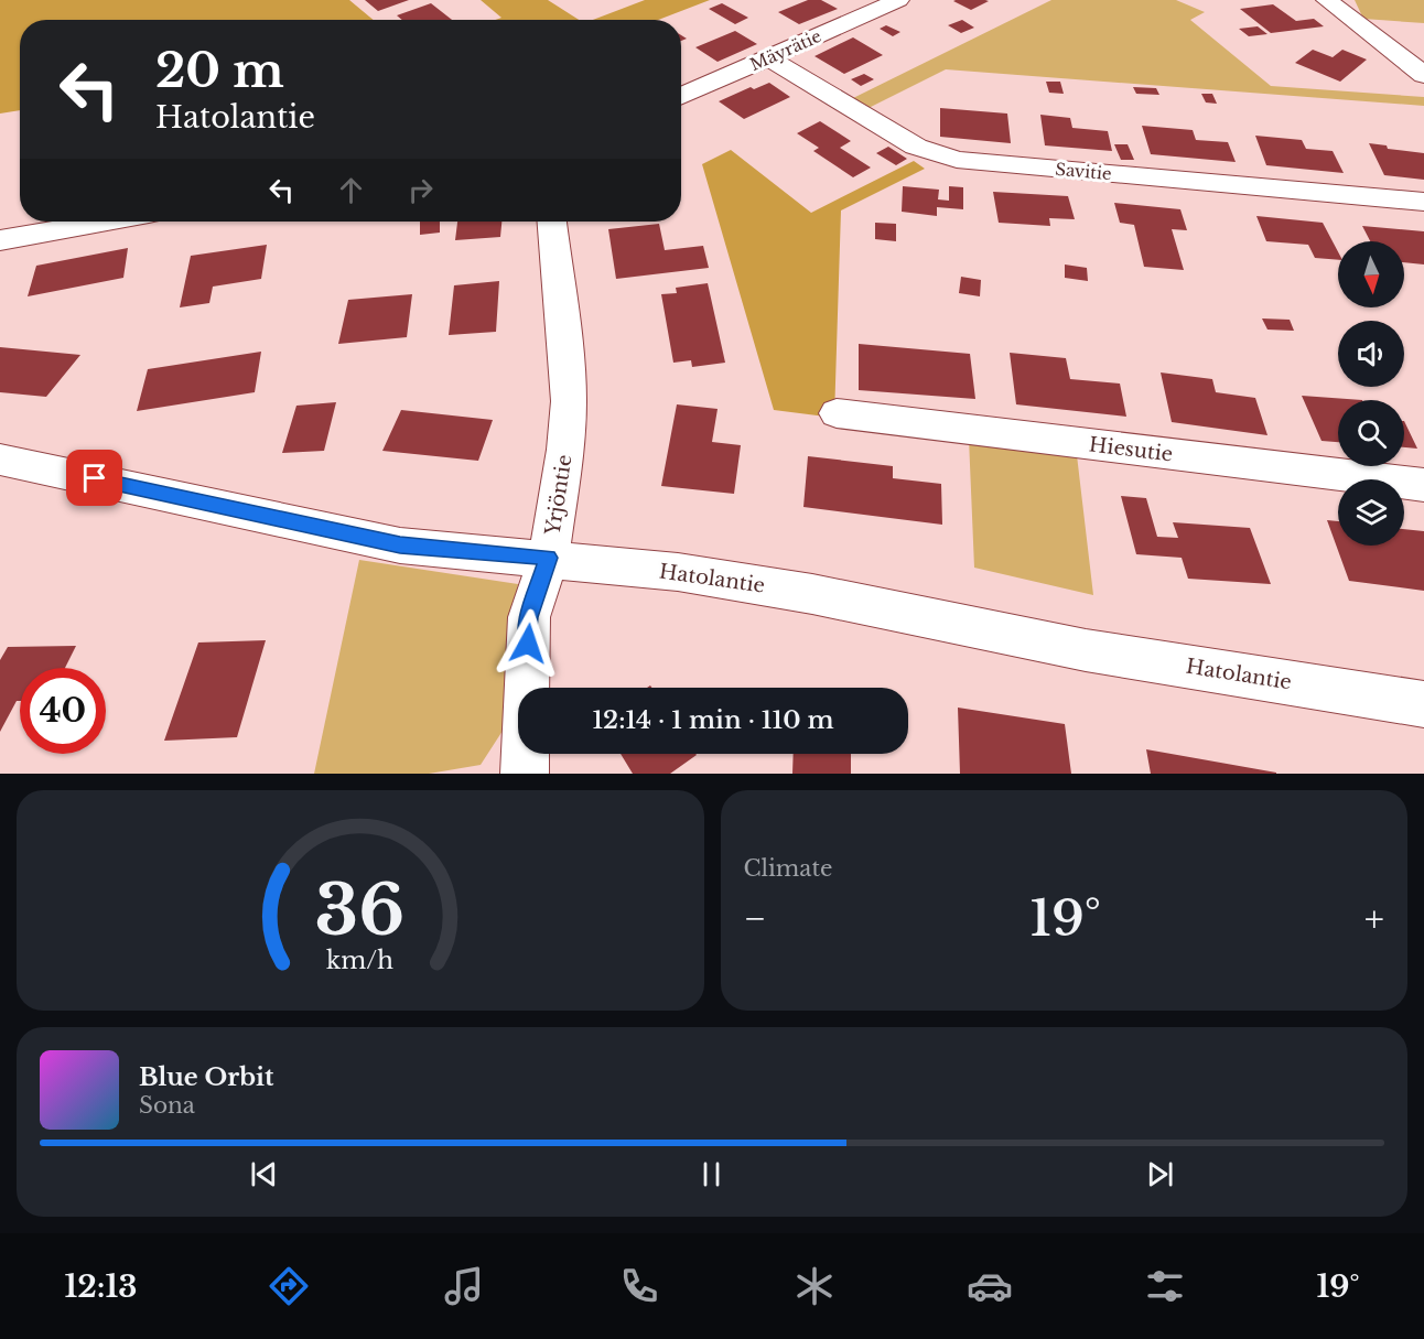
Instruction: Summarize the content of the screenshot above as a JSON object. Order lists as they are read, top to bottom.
{
  "streets": {
    "street": [
      "Mäyrätie",
      "Savitie",
      "Hiesutie",
      "Yrjöntie",
      "Hatolantie"
    ]
  },
  "crossings": [
    ["Mäyrätie", "Savitie"],
    ["Yrjöntie", "Hatolantie"]
  ],
  "north": "bottom",
  "page": {
    "turn": ["20 m", "Hatolantie"],
    "limit": "40",
    "trip": "12:14 · 1 min · 110 m",
    "tile": "Climate",
    "heat": ["−", "19°", "+"],
    "song": ["Blue Orbit", "Sona"],
    "tabs": ["12:13", "19°"],
    "gauge": ["36", "km/h"]
  }
}
